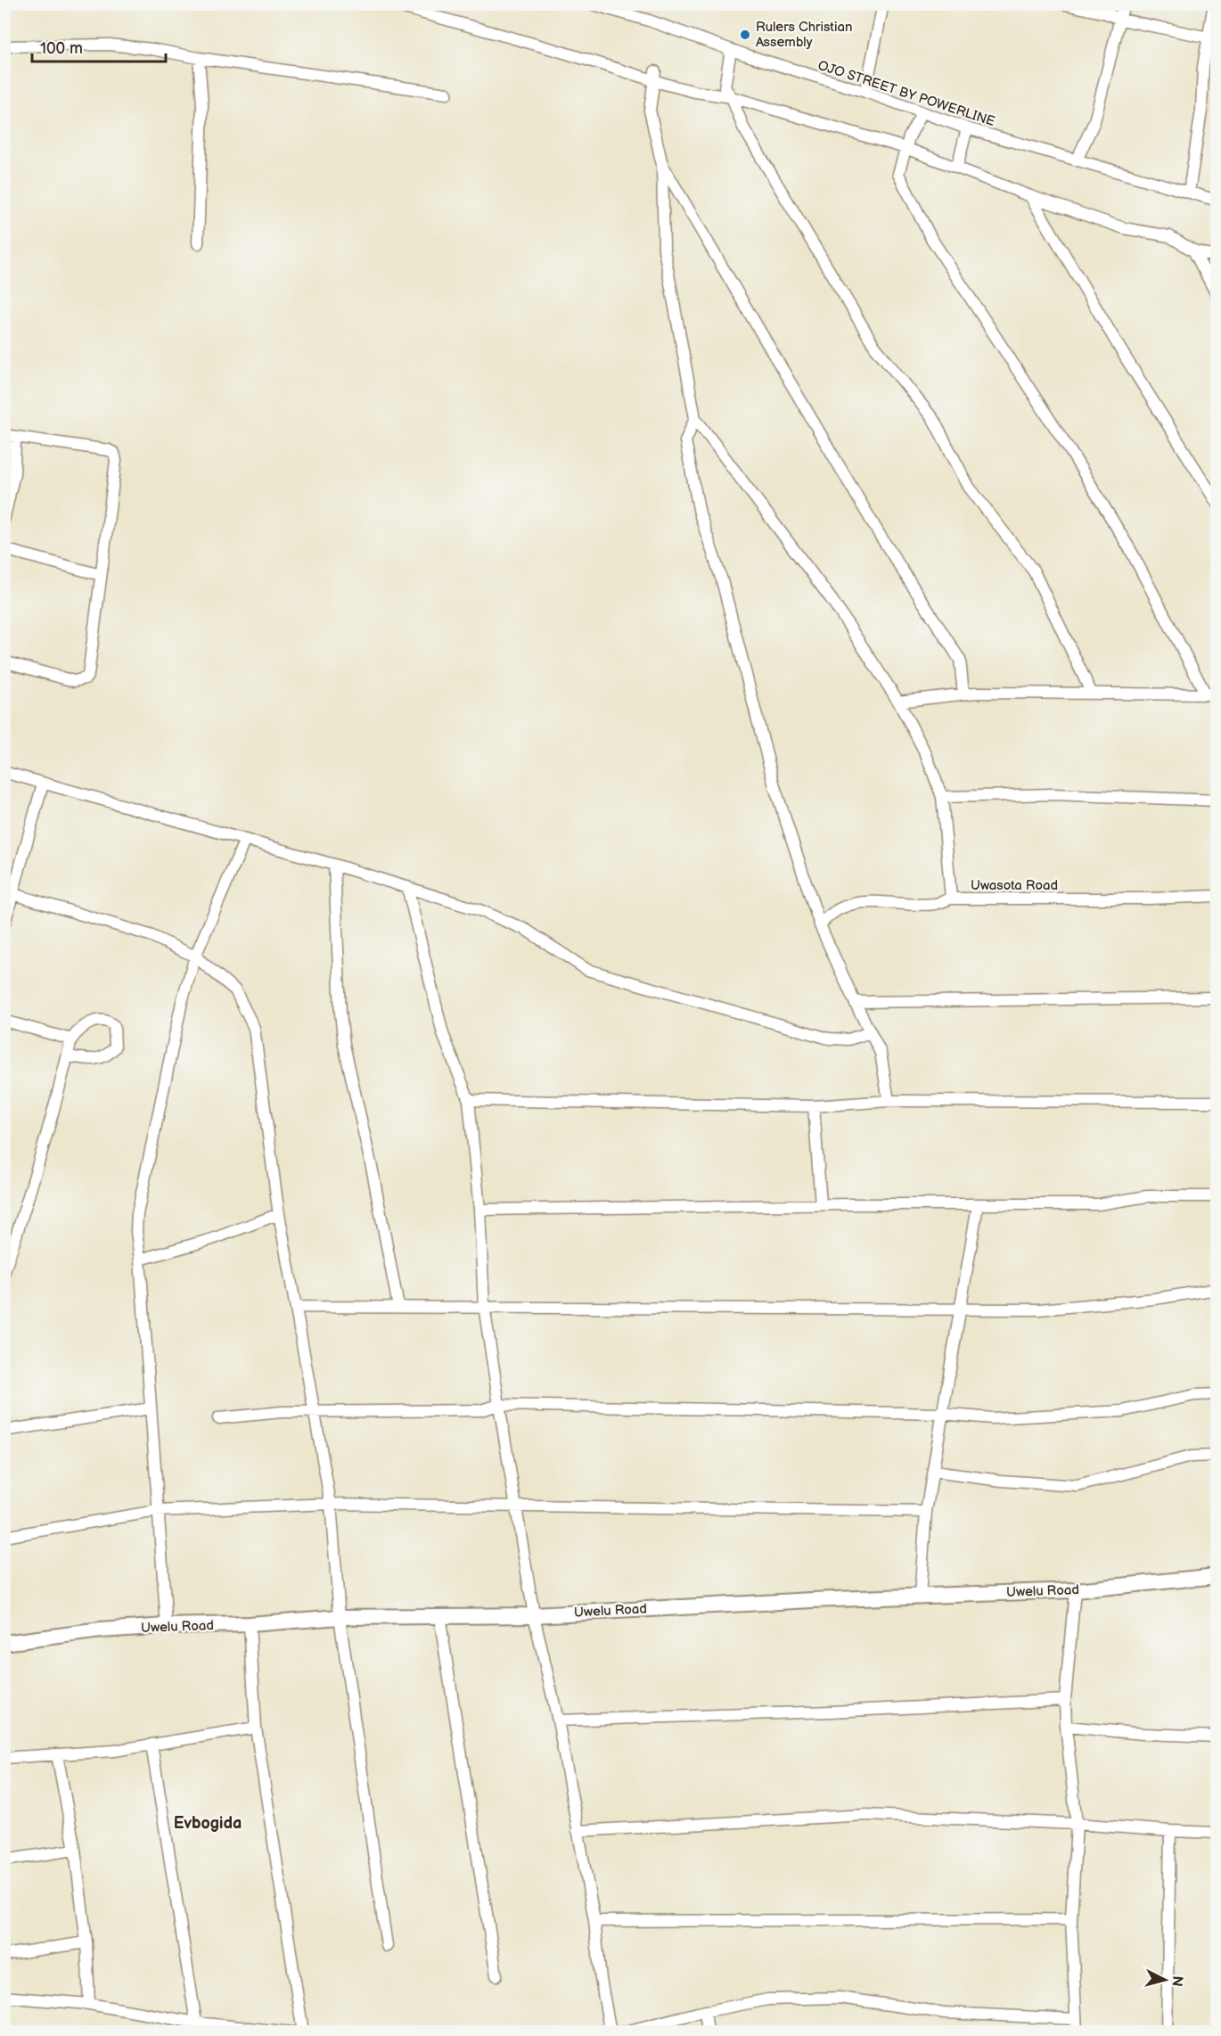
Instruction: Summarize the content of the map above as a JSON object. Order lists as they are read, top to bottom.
{
  "streets": {
    "street": ["OJO STREET BY POWERLINE", "Uwasota Road", "Uwelu Road"]
  },
  "districts": ["Evbogida"],
  "places": ["Rulers Christian Assembly"],
  "scale_bar": "100 m",
  "north": "right"
}
